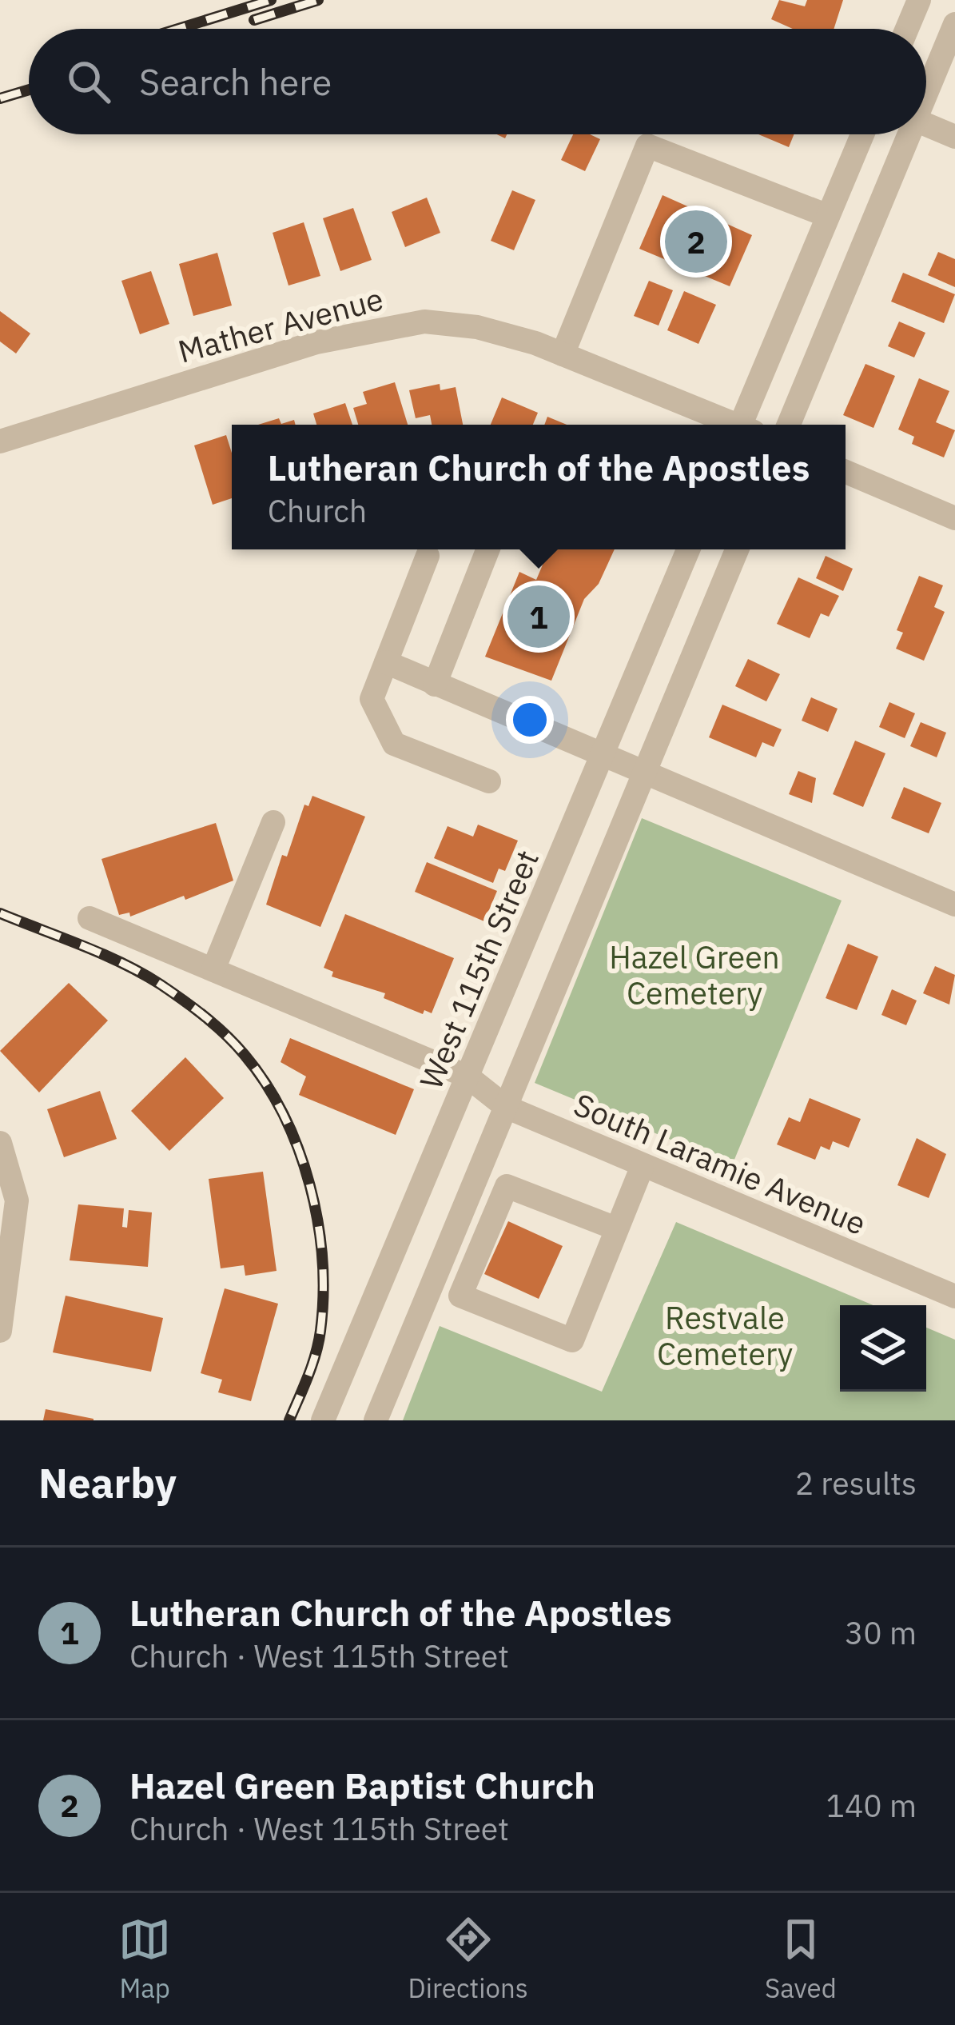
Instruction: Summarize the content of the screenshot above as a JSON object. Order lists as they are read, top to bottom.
{
  "streets": {
    "street": ["Mather Avenue", "West 115th Street", "South Laramie Avenue"]
  },
  "crossings": [
    ["West 115th Street", "South Laramie Avenue"]
  ],
  "parks": ["Hazel Green Cemetery", "Restvale Cemetery"],
  "page": {
    "search": "Search here",
    "pins": ["2", "1"],
    "popup": ["Lutheran Church of the Apostles", "Church"],
    "heading": ["Nearby", "2 results"],
    "list": [
      {
        "mark": "1",
        "name": "Lutheran Church of the Apostles",
        "note": "Church · West 115th Street",
        "value": "30 m"
      },
      {
        "mark": "2",
        "name": "Hazel Green Baptist Church",
        "note": "Church · West 115th Street",
        "value": "140 m"
      }
    ],
    "nav": ["Map", "Directions", "Saved"]
  }
}
